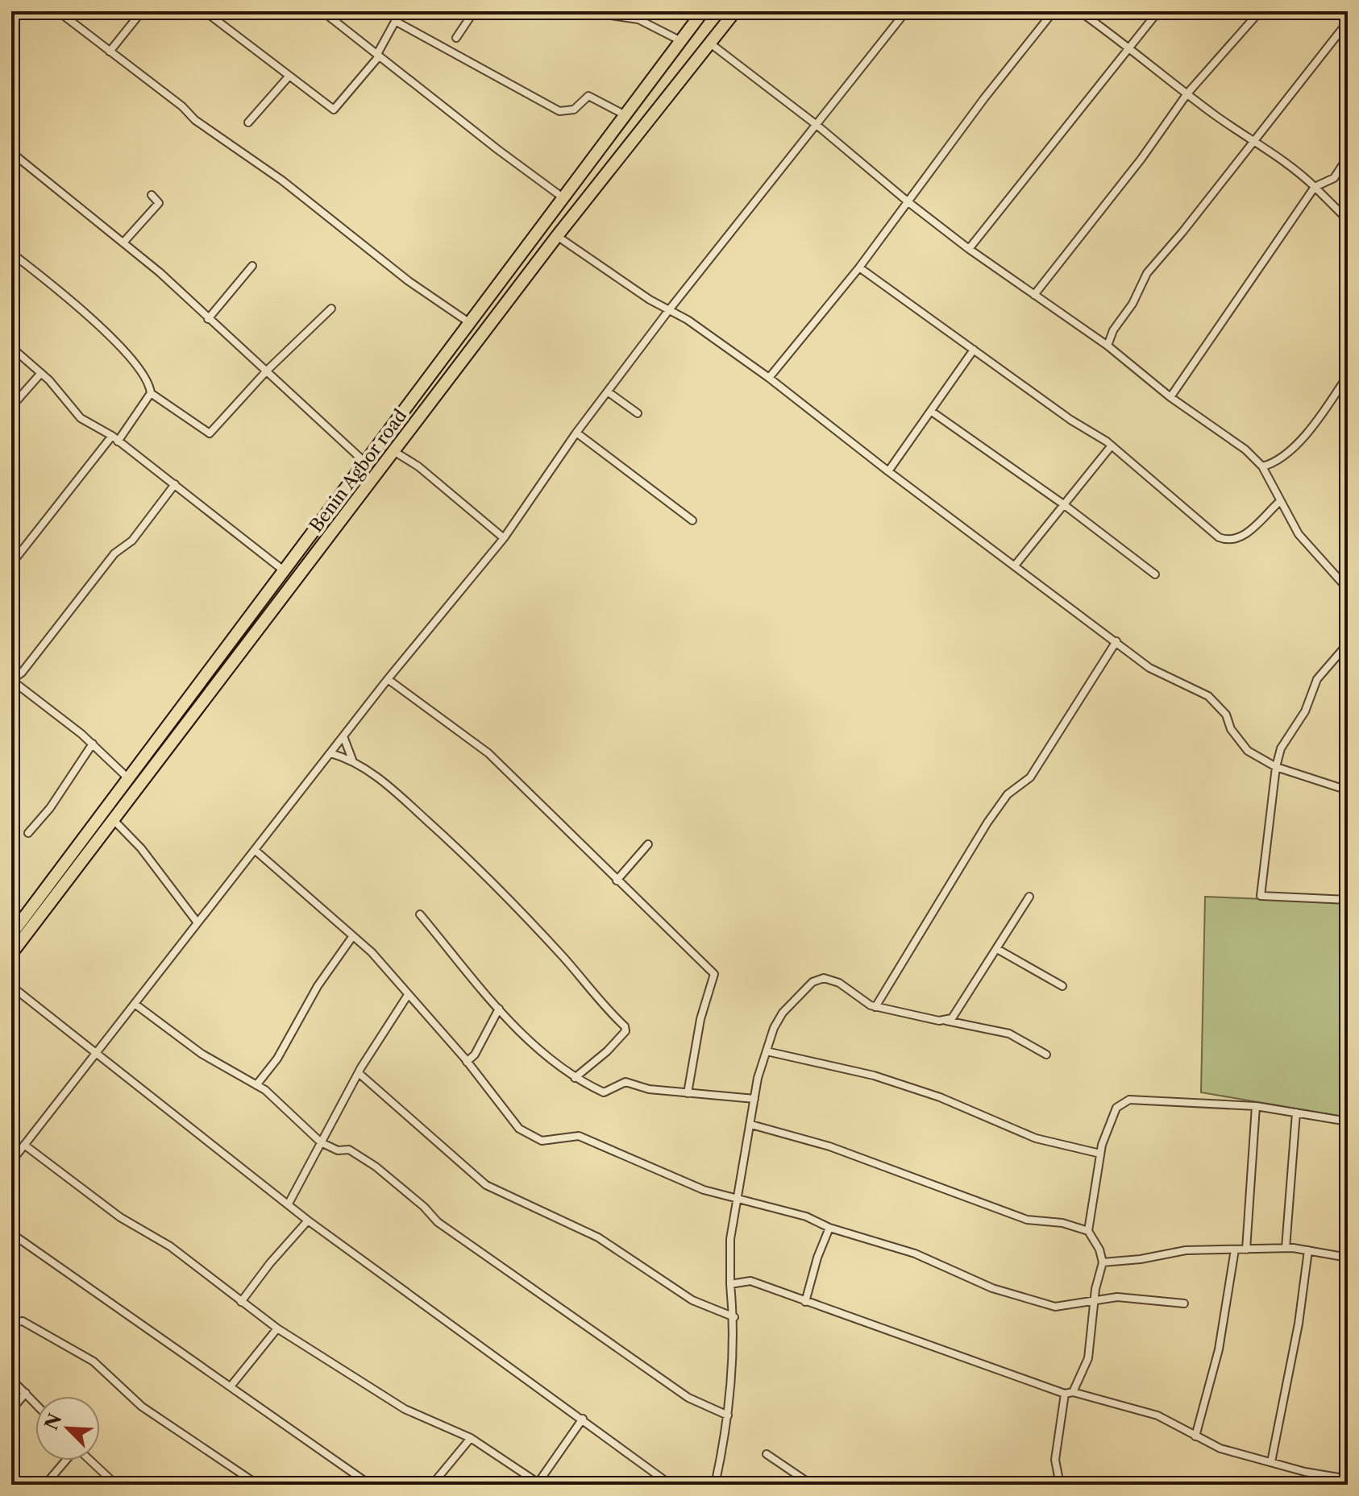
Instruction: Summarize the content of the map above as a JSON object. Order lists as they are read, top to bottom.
{
  "streets": {
    "highway": ["Benin Agbor road"]
  },
  "north": "top left"
}
